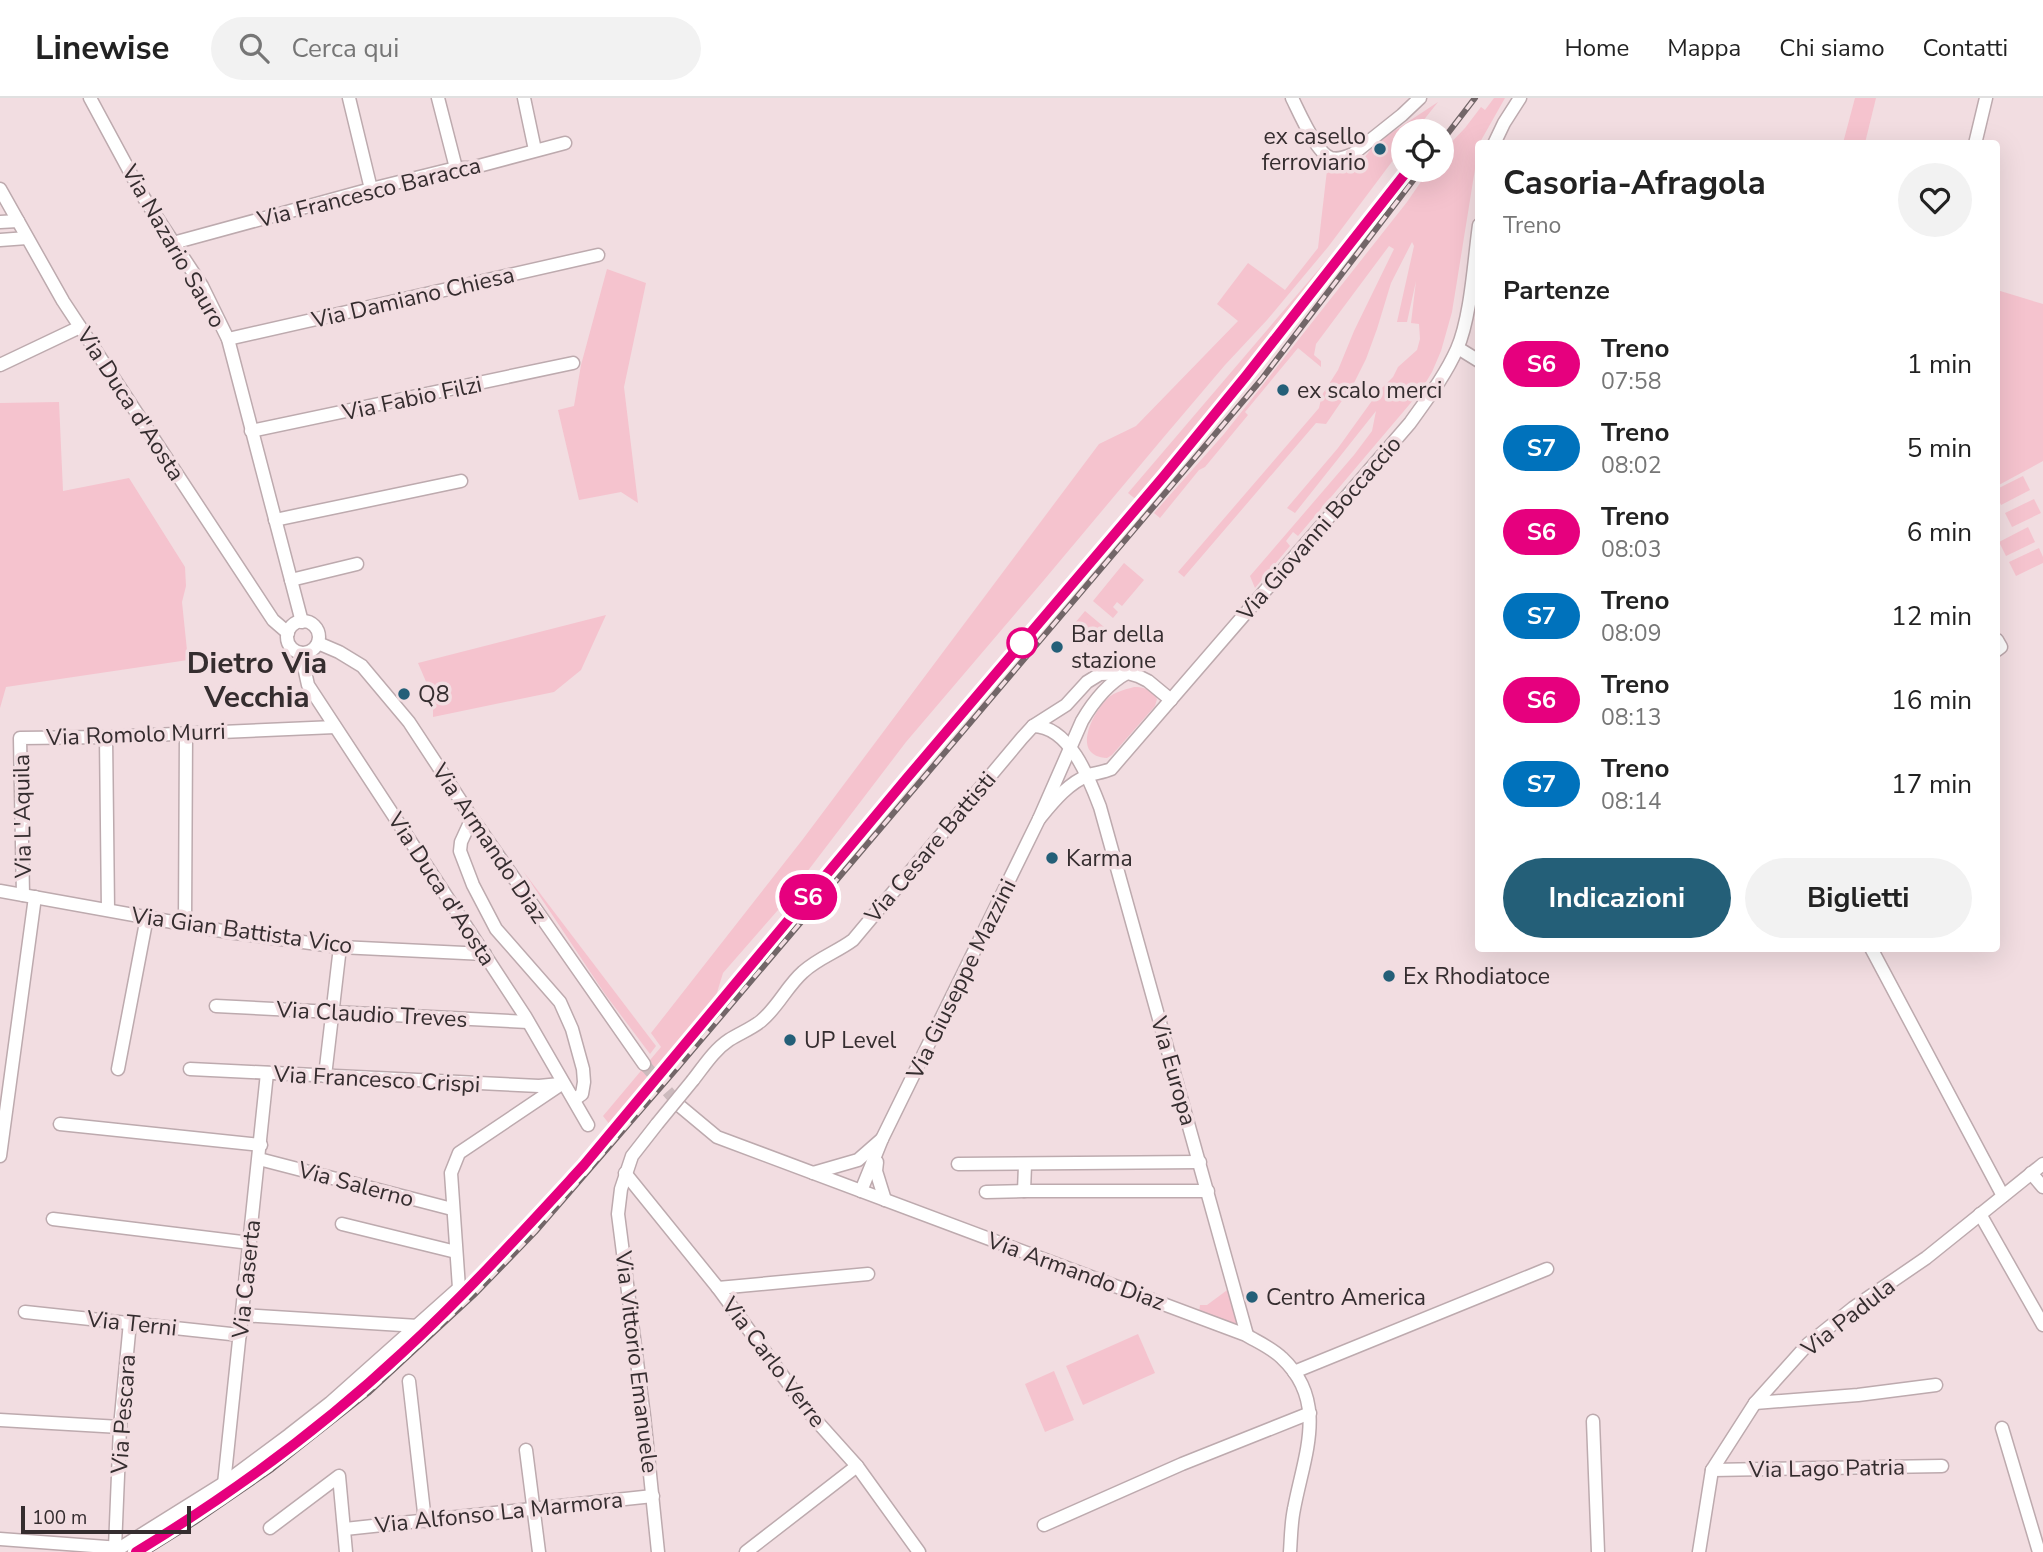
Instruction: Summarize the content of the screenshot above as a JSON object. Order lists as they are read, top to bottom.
{
  "streets": {
    "street": [
      "Via Francesco Baracca",
      "Via Nazario Sauro",
      "Via Damiano Chiesa",
      "Via Fabio Filzi",
      "Via Duca d'Aosta",
      "Via Giovanni Boccaccio",
      "Via Romolo Murri",
      "Via L'Aquila",
      "Via Armando Diaz",
      "Via Cesare Battisti",
      "Via Gian Battista Vico",
      "Via Giuseppe Mazzini",
      "Via Claudio Treves",
      "Via Europa",
      "Via Francesco Crispi",
      "Via Salerno",
      "Via Caserta",
      "Via Padula",
      "Via Terni",
      "Via Vittorio Emanuele",
      "Via Carlo Verre",
      "Via Pescara",
      "Via Lago Patria",
      "Via Alfonso La Marmora"
    ]
  },
  "crossings": [
    ["Via Francesco Baracca", "Via Nazario Sauro"],
    ["Via Nazario Sauro", "Via Damiano Chiesa"],
    ["Via Nazario Sauro", "Via Fabio Filzi"],
    ["Via Nazario Sauro", "Via Duca d'Aosta"],
    ["Via Nazario Sauro", "Via Armando Diaz"],
    ["Via Duca d'Aosta", "Via Romolo Murri"],
    ["Via Duca d'Aosta", "Via Armando Diaz"],
    ["Via Duca d'Aosta", "Via Gian Battista Vico"],
    ["Via Duca d'Aosta", "Via Claudio Treves"],
    ["Via Duca d'Aosta", "Via Francesco Crispi"],
    ["Via Giovanni Boccaccio", "Via Giuseppe Mazzini"],
    ["Via Giovanni Boccaccio", "Via Europa"],
    ["Via Romolo Murri", "Via L'Aquila"],
    ["Via L'Aquila", "Via Gian Battista Vico"],
    ["Via Armando Diaz", "Via Giuseppe Mazzini"],
    ["Via Armando Diaz", "Via Europa"],
    ["Via Cesare Battisti", "Via Giuseppe Mazzini"],
    ["Via Cesare Battisti", "Via Europa"],
    ["Via Cesare Battisti", "Via Vittorio Emanuele"],
    ["Via Cesare Battisti", "Via Carlo Verre"],
    ["Via Giuseppe Mazzini", "Via Europa"],
    ["Via Francesco Crispi", "Via Caserta"],
    ["Via Salerno", "Via Caserta"],
    ["Via Caserta", "Via Terni"],
    ["Via Padula", "Via Lago Patria"],
    ["Via Terni", "Via Pescara"],
    ["Via Vittorio Emanuele", "Via Carlo Verre"],
    ["Via Vittorio Emanuele", "Via Alfonso La Marmora"]
  ],
  "districts": ["Dietro Via Vecchia"],
  "places": [
    "ex casello ferroviario",
    "ex scalo merci",
    "Bar della stazione",
    "Q8",
    "Karma",
    "Ex Rhodiatoce",
    "UP Level",
    "Centro America"
  ],
  "scale_bar": "100 m",
  "page": {
    "header": "Linewise",
    "search": "Cerca qui",
    "nav": [
      "Home",
      "Mappa",
      "Chi siamo",
      "Contatti"
    ],
    "on_map": "S6",
    "heading": [
      ["Casoria-Afragola", "Treno"],
      "Partenze"
    ],
    "list": [
      {
        "mark": "S6",
        "name": "Treno",
        "note": "07:58",
        "value": "1 min"
      },
      {
        "mark": "S7",
        "name": "Treno",
        "note": "08:02",
        "value": "5 min"
      },
      {
        "mark": "S6",
        "name": "Treno",
        "note": "08:03",
        "value": "6 min"
      },
      {
        "mark": "S7",
        "name": "Treno",
        "note": "08:09",
        "value": "12 min"
      },
      {
        "mark": "S6",
        "name": "Treno",
        "note": "08:13",
        "value": "16 min"
      },
      {
        "mark": "S7",
        "name": "Treno",
        "note": "08:14",
        "value": "17 min"
      }
    ],
    "buttons": ["Indicazioni", "Biglietti"],
    "scale": "100 m"
  }
}
